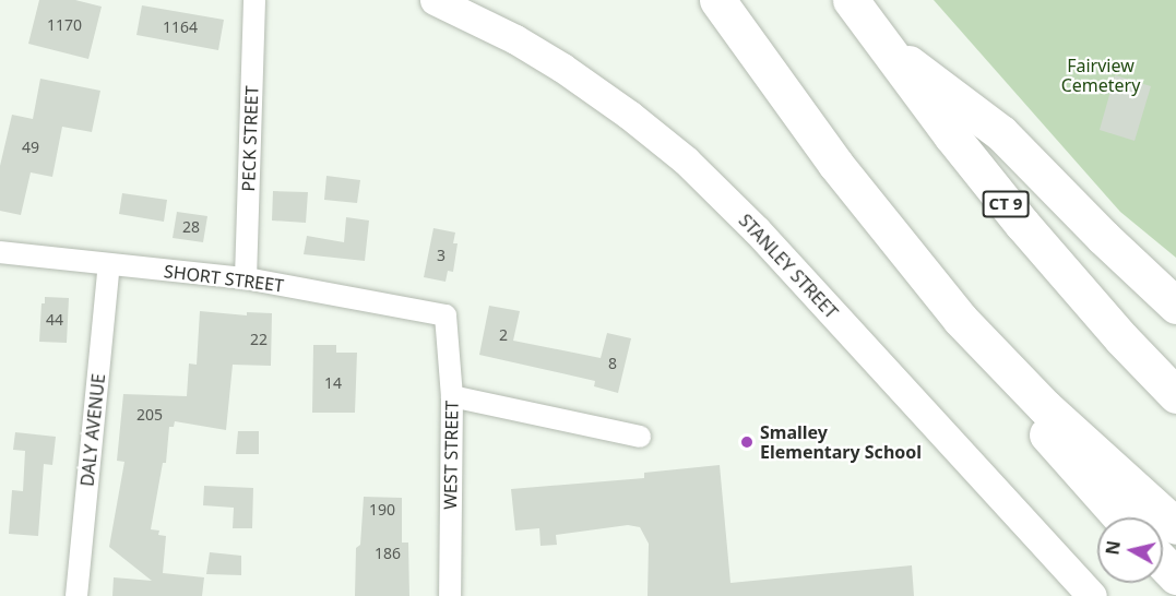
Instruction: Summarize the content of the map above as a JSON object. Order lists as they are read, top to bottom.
{
  "streets": {
    "highway": ["CT 9"],
    "main road": ["STANLEY STREET"],
    "street": [
      "PECK STREET",
      "SHORT STREET",
      "DALY AVENUE",
      "WEST STREET"
    ]
  },
  "crossings": [
    ["PECK STREET", "SHORT STREET"],
    ["SHORT STREET", "DALY AVENUE"],
    ["SHORT STREET", "WEST STREET"]
  ],
  "parks": ["Fairview Cemetery"],
  "places": ["Smalley Elementary School"],
  "house_numbers": [
    "1170",
    "1164",
    "49",
    "28",
    "3",
    "44",
    "2",
    "22",
    "8",
    "14",
    "205",
    "190",
    "186"
  ],
  "north": "left"
}
